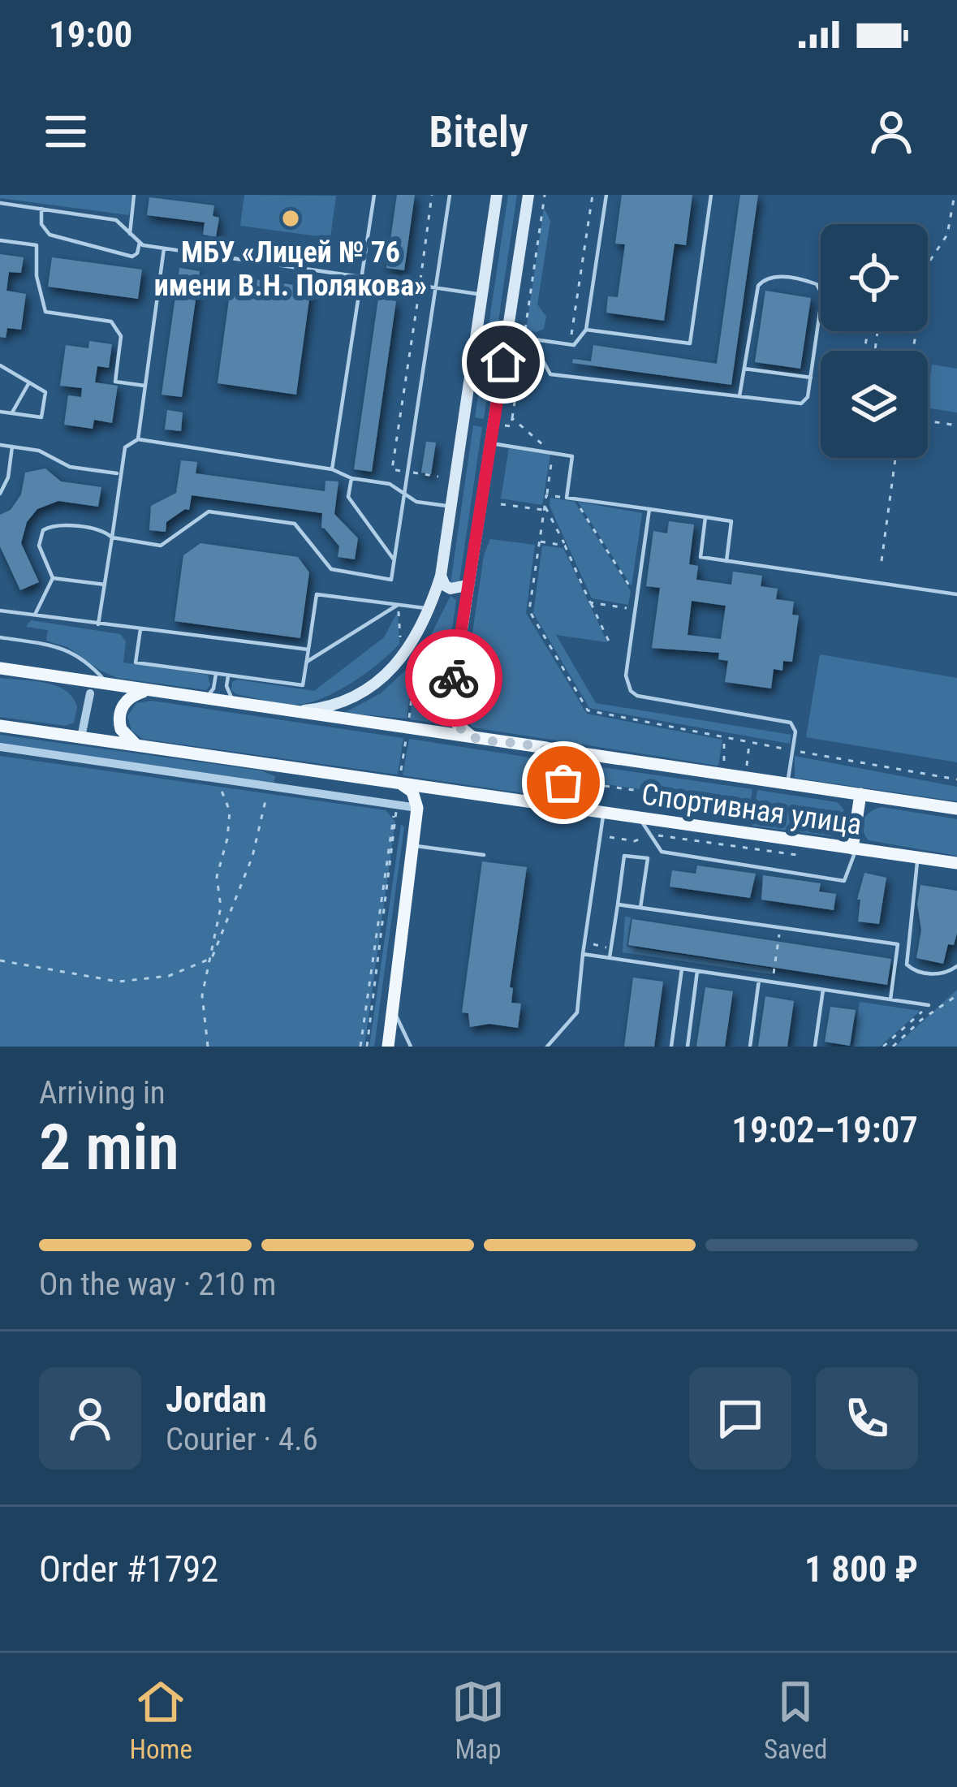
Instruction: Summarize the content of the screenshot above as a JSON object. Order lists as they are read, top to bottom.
{
  "streets": {
    "main road": ["Спортивная улица"]
  },
  "places": ["МБУ «Лицей № 76 имени В.Н. Полякова»"],
  "page": {
    "status": "19:00",
    "header": "Bitely",
    "heading": ["2 min", "Arriving in", "19:02–19:07"],
    "panel": [
      "Jordan",
      "Courier · 4.6",
      "Order #1792",
      "1 800 ₽"
    ],
    "bar": "On the way · 210 m",
    "tabs": ["Home", "Map", "Saved"]
  }
}
